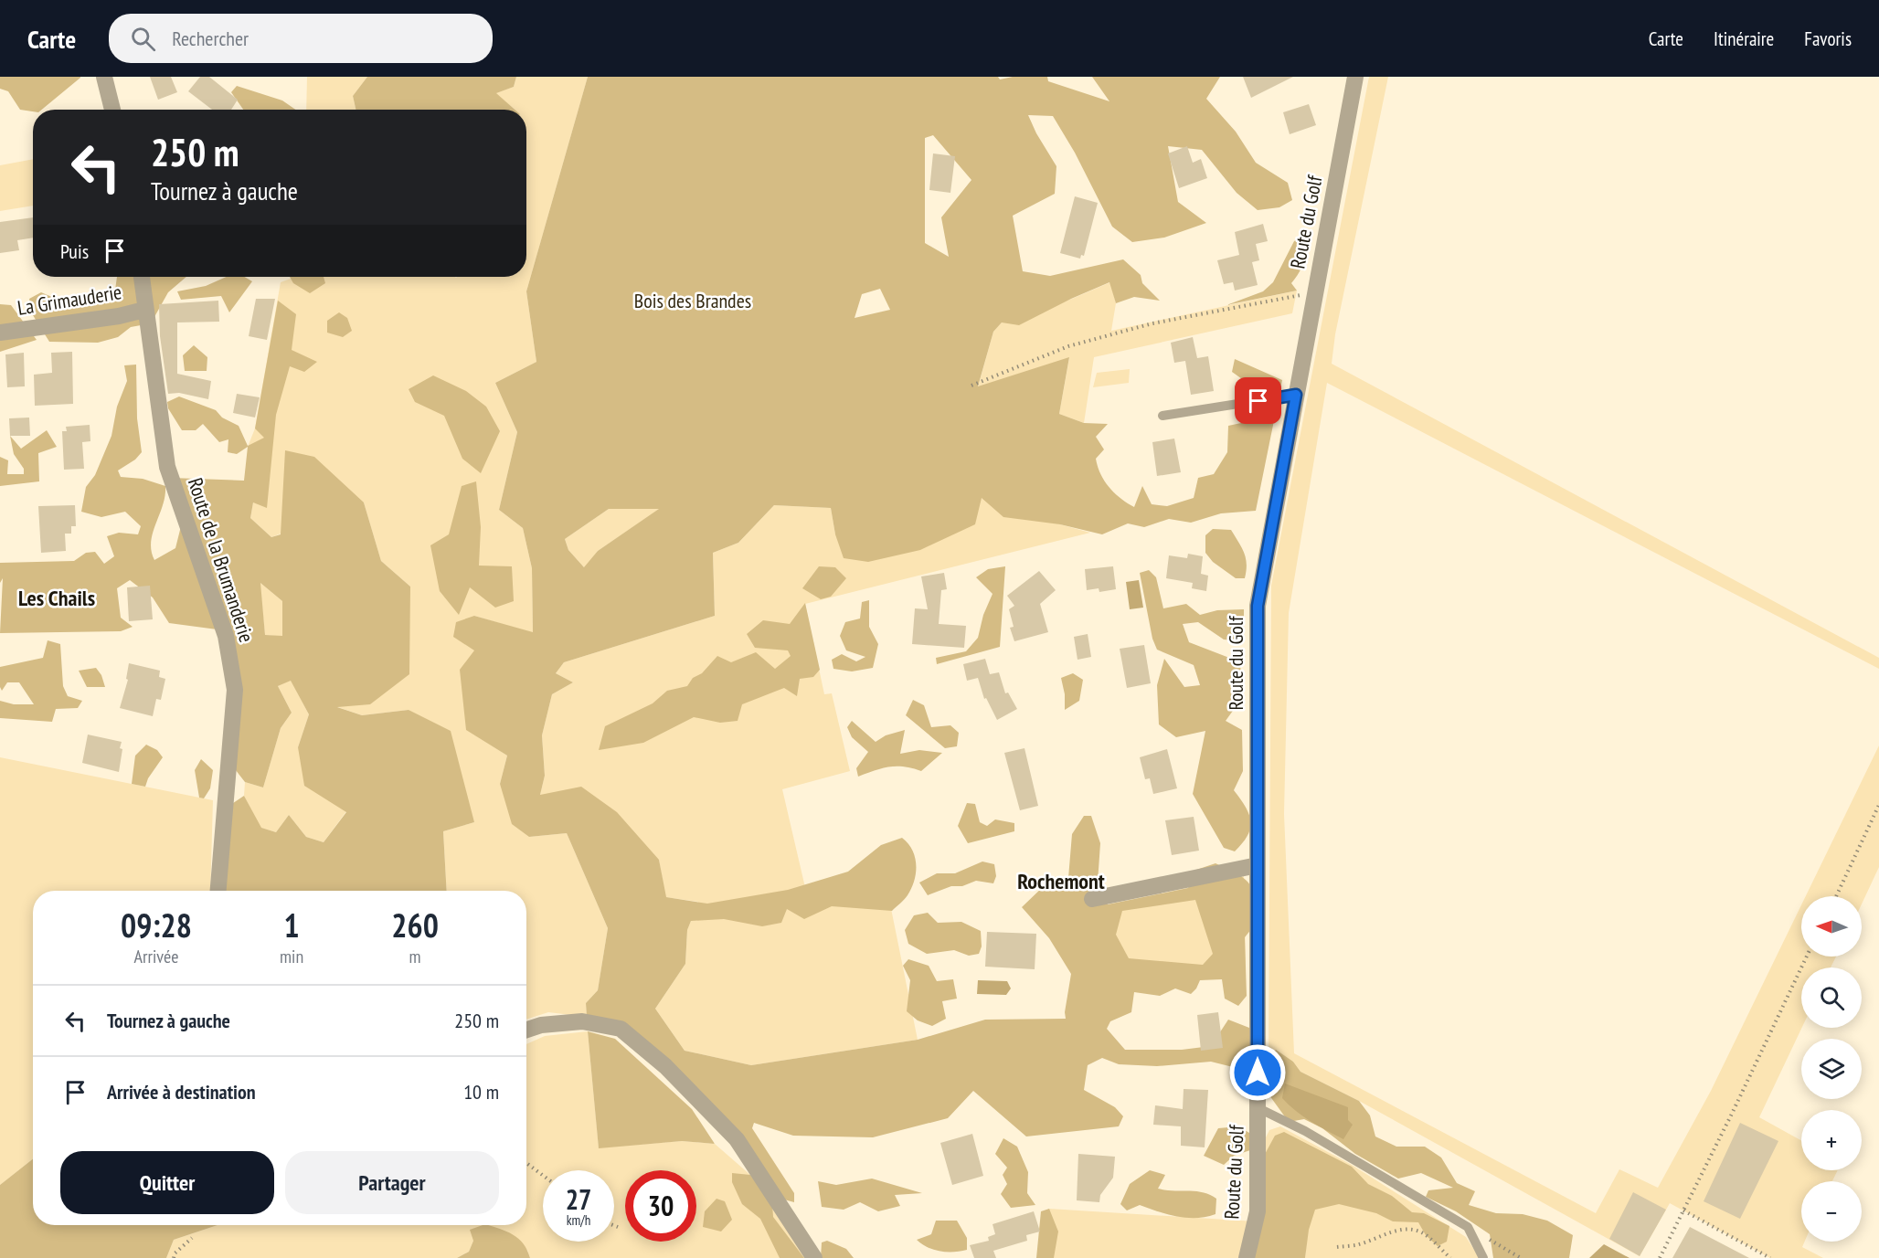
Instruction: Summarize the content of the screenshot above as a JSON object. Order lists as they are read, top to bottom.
{
  "streets": {
    "street": ["Route du Golf", "La Grimauderie", "Route de la Brumanderie"]
  },
  "crossings": [
    ["La Grimauderie", "Route de la Brumanderie"]
  ],
  "districts": ["Les Chails", "Rochemont"],
  "parks": ["Bois des Brandes"],
  "north": "left",
  "page": {
    "header": "Carte",
    "search": "Rechercher",
    "nav": ["Carte", "Itinéraire", "Favoris"],
    "turn": ["250 m", "Tournez à gauche"],
    "then": "Puis",
    "eta": [
      "09:28",
      "Arrivée",
      "1",
      "min",
      "260",
      "m"
    ],
    "map_buttons": ["+", "−"],
    "list": [
      {
        "name": "Tournez à gauche",
        "value": "250 m"
      },
      {
        "name": "Arrivée à destination",
        "value": "10 m"
      }
    ],
    "buttons": ["Quitter", "Partager"],
    "speed": "27 km/h",
    "limit": "30"
  }
}
